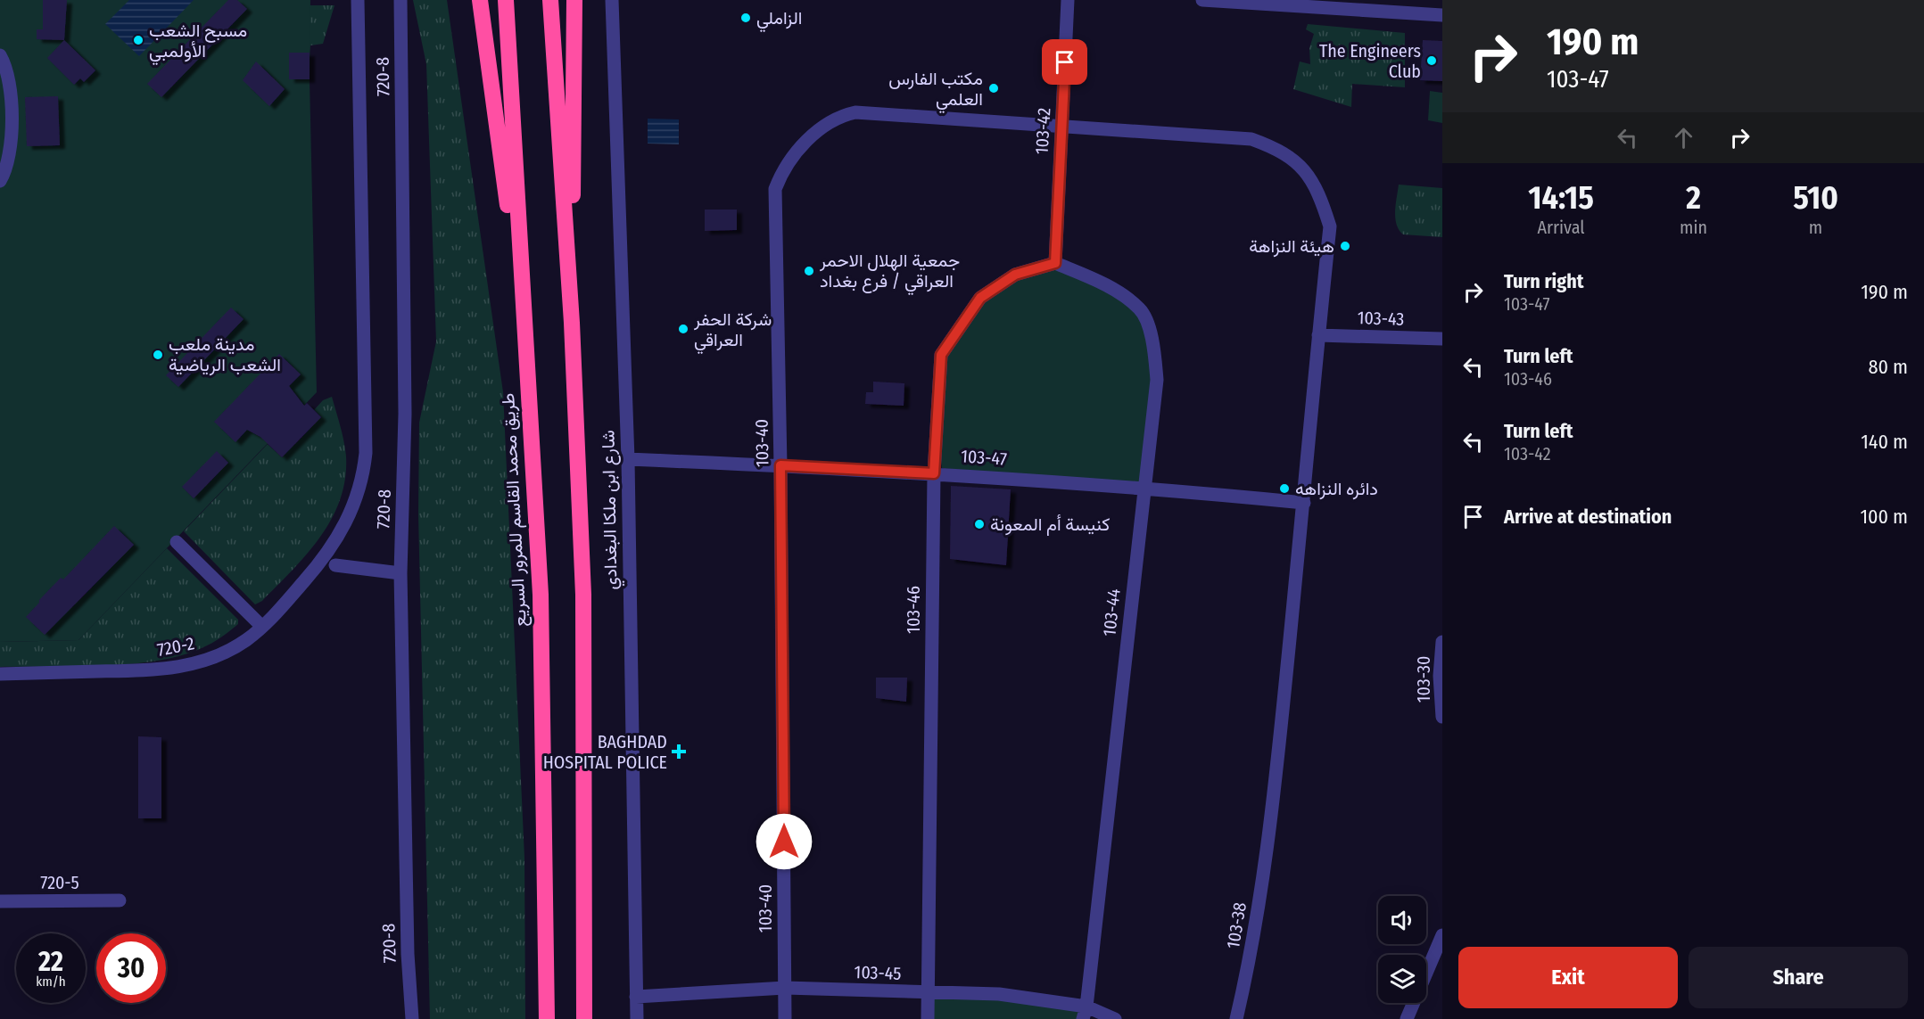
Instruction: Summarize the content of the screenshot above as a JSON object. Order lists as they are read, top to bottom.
{
  "streets": {
    "highway": ["طريق محمد القاسم للمرور السريع"],
    "street": [
      "720-8",
      "103-42",
      "103-43",
      "103-40",
      "103-47",
      "شارع ابن ملكا البغدادي",
      "103-46",
      "103-44",
      "720-2",
      "103-30",
      "720-5",
      "103-38",
      "103-45"
    ]
  },
  "crossings": [
    ["720-8", "720-2"],
    ["103-42", "103-40"],
    ["103-42", "103-46"],
    ["103-42", "103-44"],
    ["103-43", "103-40"],
    ["103-43", "103-38"],
    ["103-40", "103-47"],
    ["103-40", "103-38"],
    ["103-40", "103-45"],
    ["103-47", "شارع ابن ملكا البغدادي"],
    ["103-47", "103-46"],
    ["103-47", "103-44"],
    ["103-47", "103-38"],
    ["شارع ابن ملكا البغدادي", "103-45"],
    ["103-46", "103-44"],
    ["103-46", "103-45"],
    ["103-44", "103-45"]
  ],
  "places": {
    "other": [
      "الزاملي",
      "مسبح الشعب الأولمبي",
      "The Engineers Club",
      "مكتب الفارس العلمي",
      "هيئة النزاهة",
      "جمعية الهلال الاحمر العراقي / فرع بغداد",
      "شركة الحفر العراقي",
      "مدينة ملعب الشعب الرياضية",
      "دائره النزاهه",
      "كنيسة أم المعونة"
    ],
    "health": ["BAGHDAD HOSPITAL POLICE"]
  },
  "page": {
    "turn": ["190 m", "103-47"],
    "eta": [
      "14:15",
      "Arrival",
      "2",
      "min",
      "510",
      "m"
    ],
    "list": [
      {
        "name": "Turn right",
        "note": "103-47",
        "value": "190 m"
      },
      {
        "name": "Turn left",
        "note": "103-46",
        "value": "80 m"
      },
      {
        "name": "Turn left",
        "note": "103-42",
        "value": "140 m"
      },
      {
        "name": "Arrive at destination",
        "value": "100 m"
      }
    ],
    "speed": "22 km/h",
    "limit": "30",
    "buttons": ["Exit", "Share"]
  }
}
